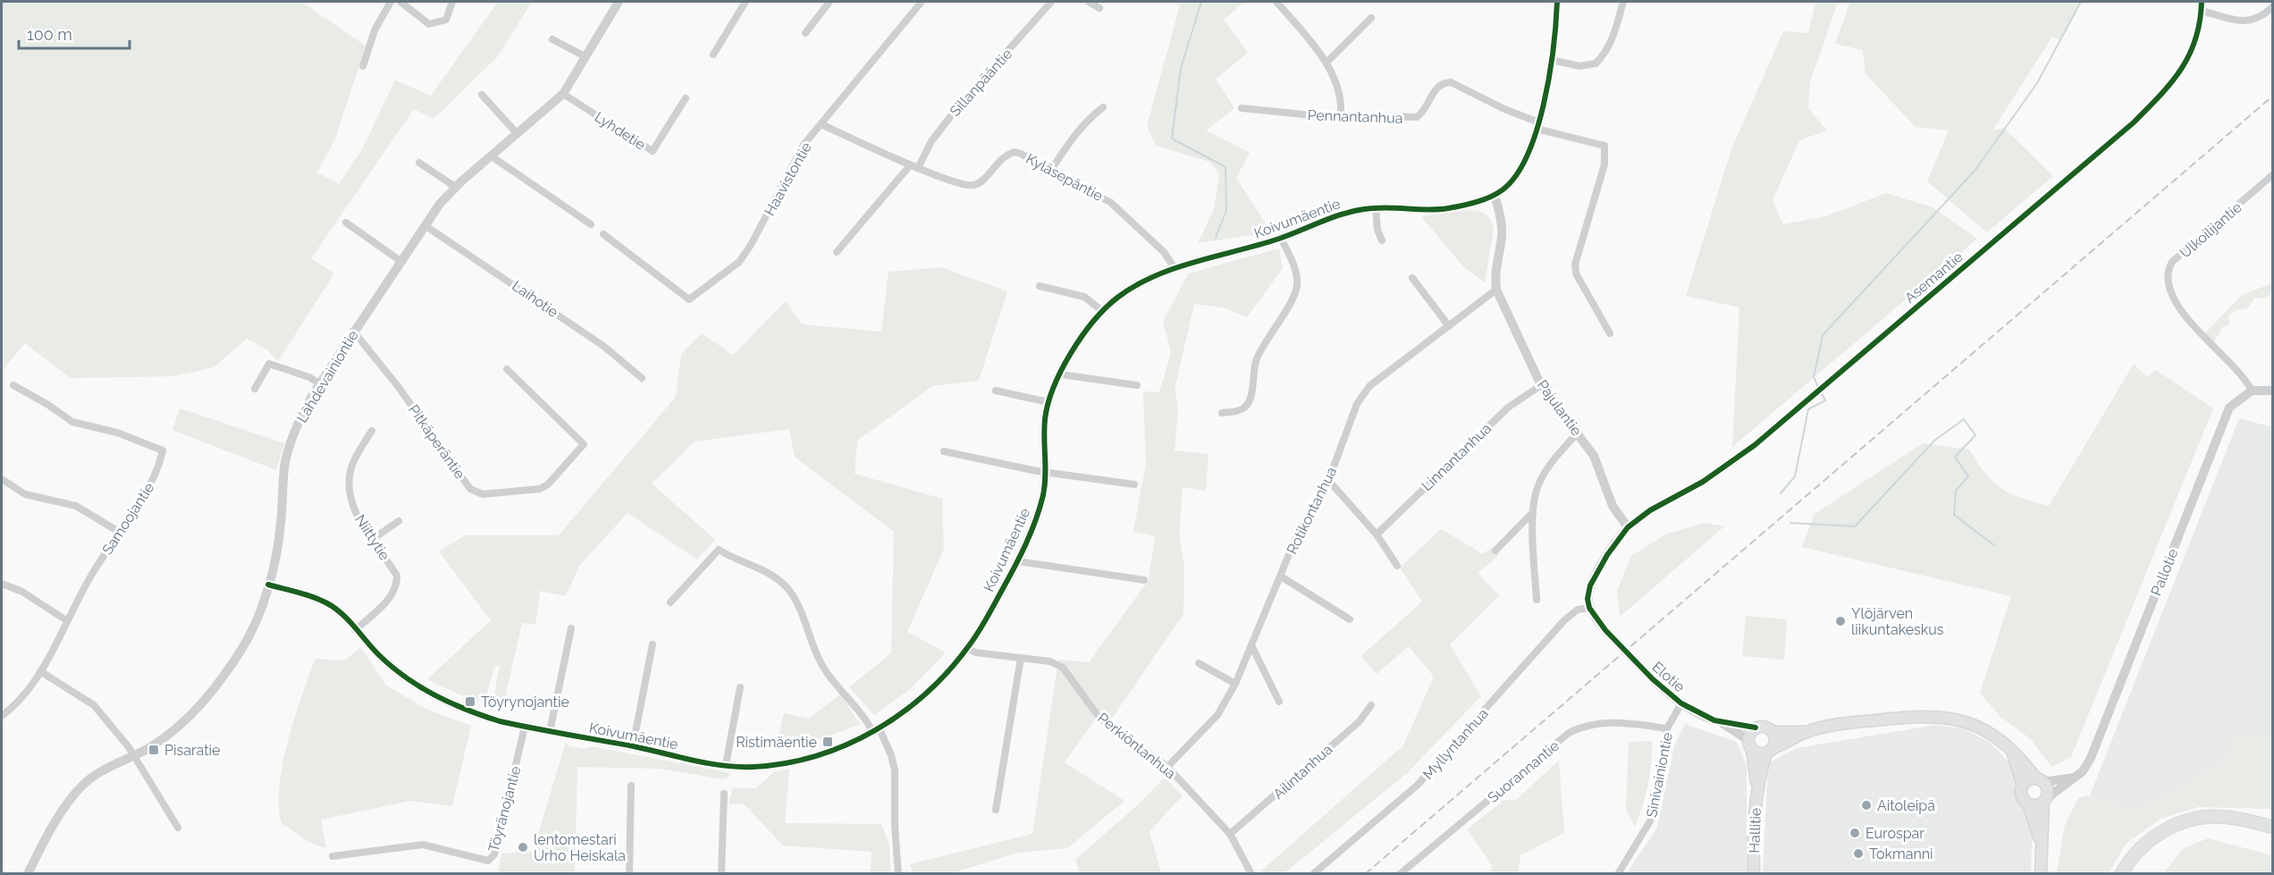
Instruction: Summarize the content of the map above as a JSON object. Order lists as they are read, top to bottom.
{
  "streets": {
    "main road": ["Hallitie"],
    "street": [
      "Sillanpääntie",
      "Pennantanhua",
      "Lyhdetie",
      "Kyläsepäntie",
      "Haavistontie",
      "Koivumäentie",
      "Ulkoilijantie",
      "Asemantie",
      "Laihotie",
      "Lähdevainiontie",
      "Pajulantie",
      "Pitkäperäntie",
      "Linnantanhua",
      "Rotikontanhua",
      "Samoojantie",
      "Niittytie",
      "Pallotie",
      "Elotie",
      "Myllyntanhua",
      "Perkiöntanhua",
      "Ailintanhua",
      "Suorannantie",
      "Sinivainiontie",
      "Töyränojantie"
    ]
  },
  "crossings": [
    ["Sillanpääntie", "Kyläsepäntie"],
    ["Pennantanhua", "Koivumäentie"],
    ["Lyhdetie", "Lähdevainiontie"],
    ["Kyläsepäntie", "Haavistontie"],
    ["Kyläsepäntie", "Koivumäentie"],
    ["Koivumäentie", "Lähdevainiontie"],
    ["Koivumäentie", "Pajulantie"],
    ["Koivumäentie", "Niittytie"],
    ["Koivumäentie", "Perkiöntanhua"],
    ["Koivumäentie", "Töyränojantie"],
    ["Ulkoilijantie", "Pallotie"],
    ["Asemantie", "Pajulantie"],
    ["Laihotie", "Lähdevainiontie"],
    ["Lähdevainiontie", "Pitkäperäntie"],
    ["Pajulantie", "Linnantanhua"],
    ["Pajulantie", "Rotikontanhua"],
    ["Rotikontanhua", "Perkiöntanhua"],
    ["Elotie", "Myllyntanhua"],
    ["Elotie", "Sinivainiontie"],
    ["Elotie", "Hallitie"],
    ["Perkiöntanhua", "Ailintanhua"],
    ["Suorannantie", "Sinivainiontie"]
  ],
  "places": {
    "other": [
      "Ylöjärven liikuntakeskus",
      "Aitoleipä",
      "Eurospar",
      "lentomestari Urho Heiskala",
      "Tokmanni"
    ],
    "transit": ["Töyrynojantie", "Ristimäentie", "Pisaratie"]
  },
  "scale_bar": "100 m"
}
